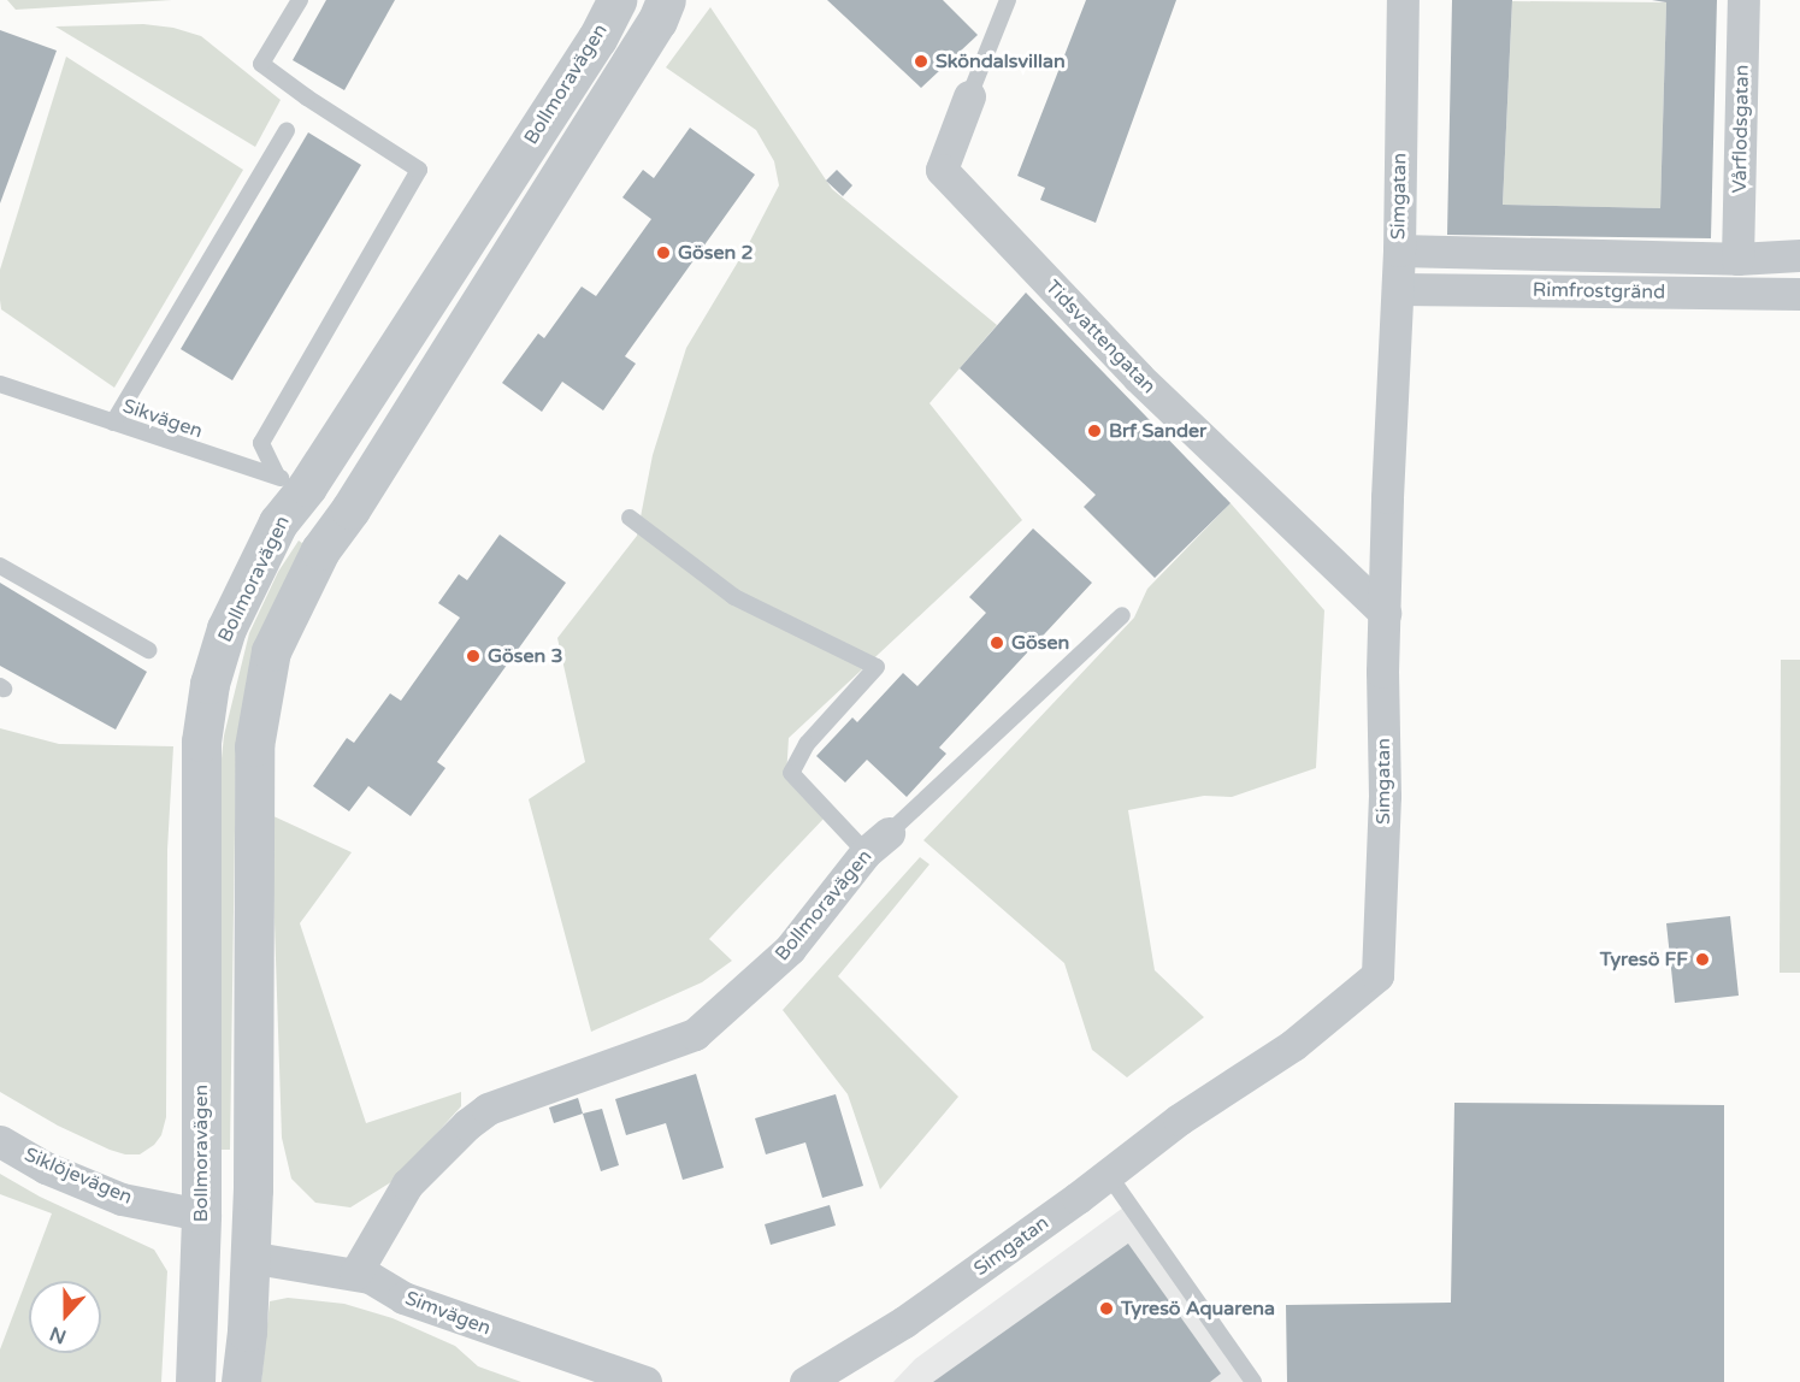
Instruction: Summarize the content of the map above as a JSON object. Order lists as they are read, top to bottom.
{
  "streets": {
    "street": [
      "Bollmoravägen",
      "Vårflodsgatan",
      "Simgatan",
      "Rimfrostgränd",
      "Tidsvattengatan",
      "Siklöjevägen",
      "Simvägen"
    ],
    "lane": ["Sikvägen"]
  },
  "crossings": [
    ["Bollmoravägen", "Sikvägen"],
    ["Bollmoravägen", "Siklöjevägen"],
    ["Bollmoravägen", "Simvägen"],
    ["Vårflodsgatan", "Rimfrostgränd"],
    ["Simgatan", "Rimfrostgränd"],
    ["Simgatan", "Tidsvattengatan"]
  ],
  "places": [
    "Sköndalsvillan",
    "Gösen 2",
    "Brf Sander",
    "Gösen",
    "Gösen 3",
    "Tyresö FF",
    "Tyresö Aquarena"
  ],
  "north": "bottom"
}
